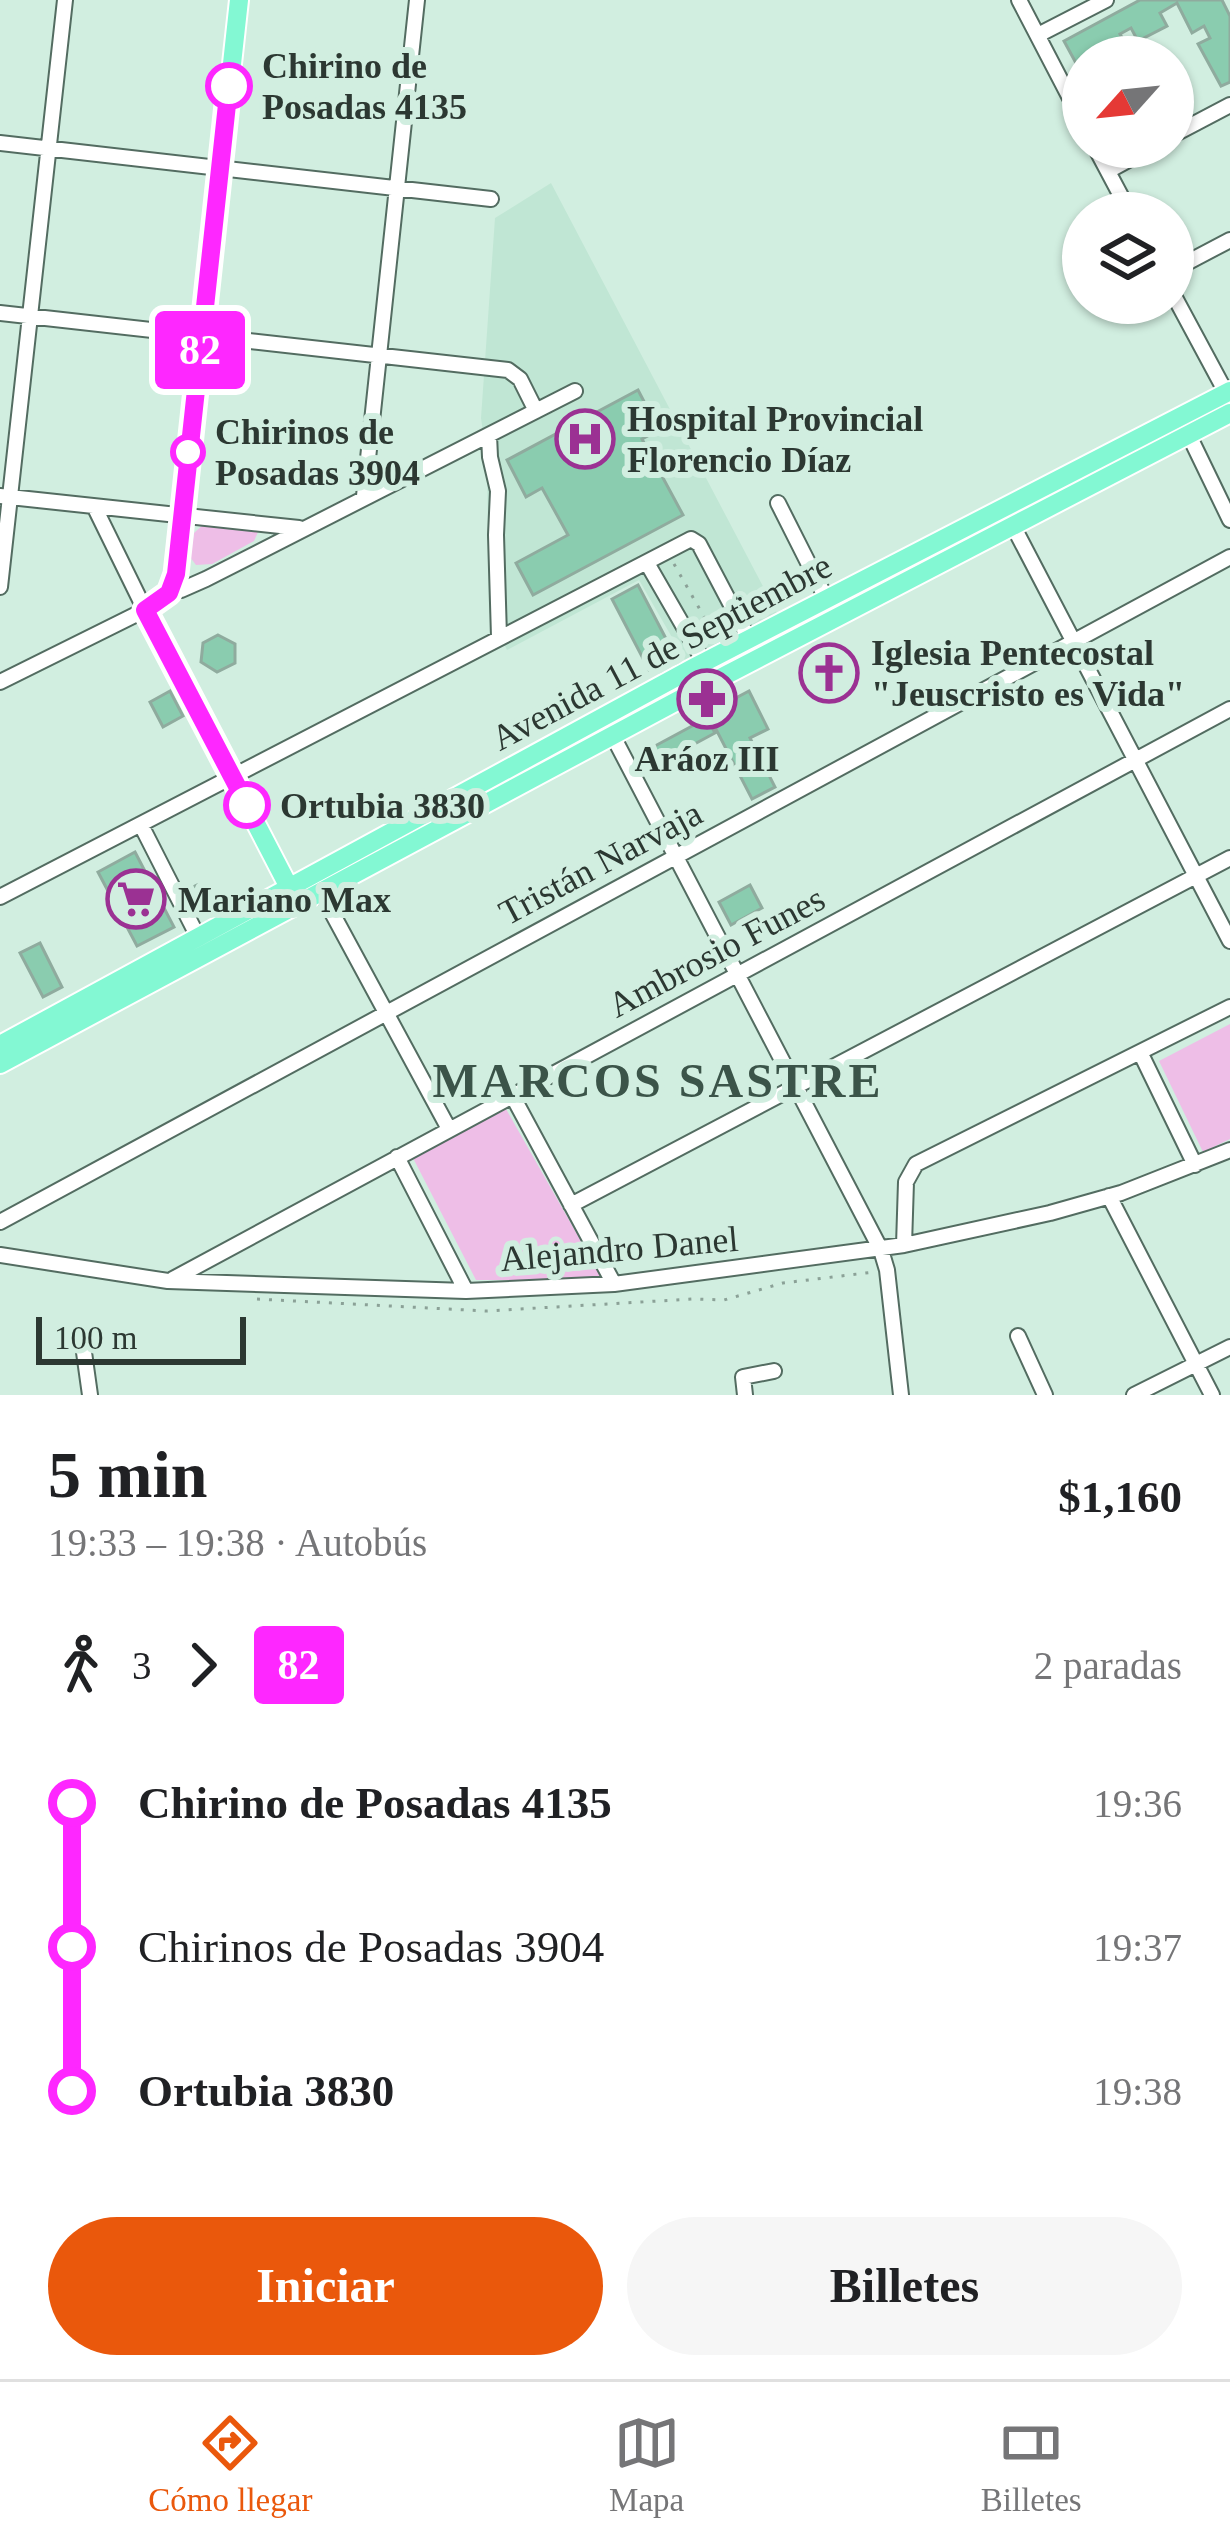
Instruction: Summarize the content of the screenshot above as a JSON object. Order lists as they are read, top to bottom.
{
  "streets": {
    "main road": ["Avenida 11 de Septiembre"],
    "street": ["Tristán Narvaja", "Ambrosio Funes", "Alejandro Danel"]
  },
  "crossings": [
    ["Ambrosio Funes", "Alejandro Danel"]
  ],
  "districts": ["MARCOS SASTRE"],
  "places": {
    "other": ["Chirino de Posadas 4135", "Chirinos de Posadas 3904", "Ortubia 3830"],
    "hospital": ["Hospital Provincial Florencio Díaz"],
    "church": ["Iglesia Pentecostal \"Jeuscristo es Vida\""],
    "pharmacy": ["Aráoz III"],
    "supermarket": ["Mariano Max"]
  },
  "lines": ["bus line 82"],
  "scale_bar": "100 m",
  "north": "bottom left",
  "page": {
    "on_map": "82",
    "scale": "100 m",
    "heading": ["5 min", "19:33 – 19:38 · Autobús", "$1,160"],
    "legs": ["3", "82", "2 paradas"],
    "list": [
      {
        "name": "Chirino de Posadas 4135",
        "value": "19:36"
      },
      {
        "name": "Chirinos de Posadas 3904",
        "value": "19:37"
      },
      {
        "name": "Ortubia 3830",
        "value": "19:38"
      }
    ],
    "buttons": ["Iniciar", "Billetes"],
    "tabs": ["Cómo llegar", "Mapa", "Billetes"]
  }
}
